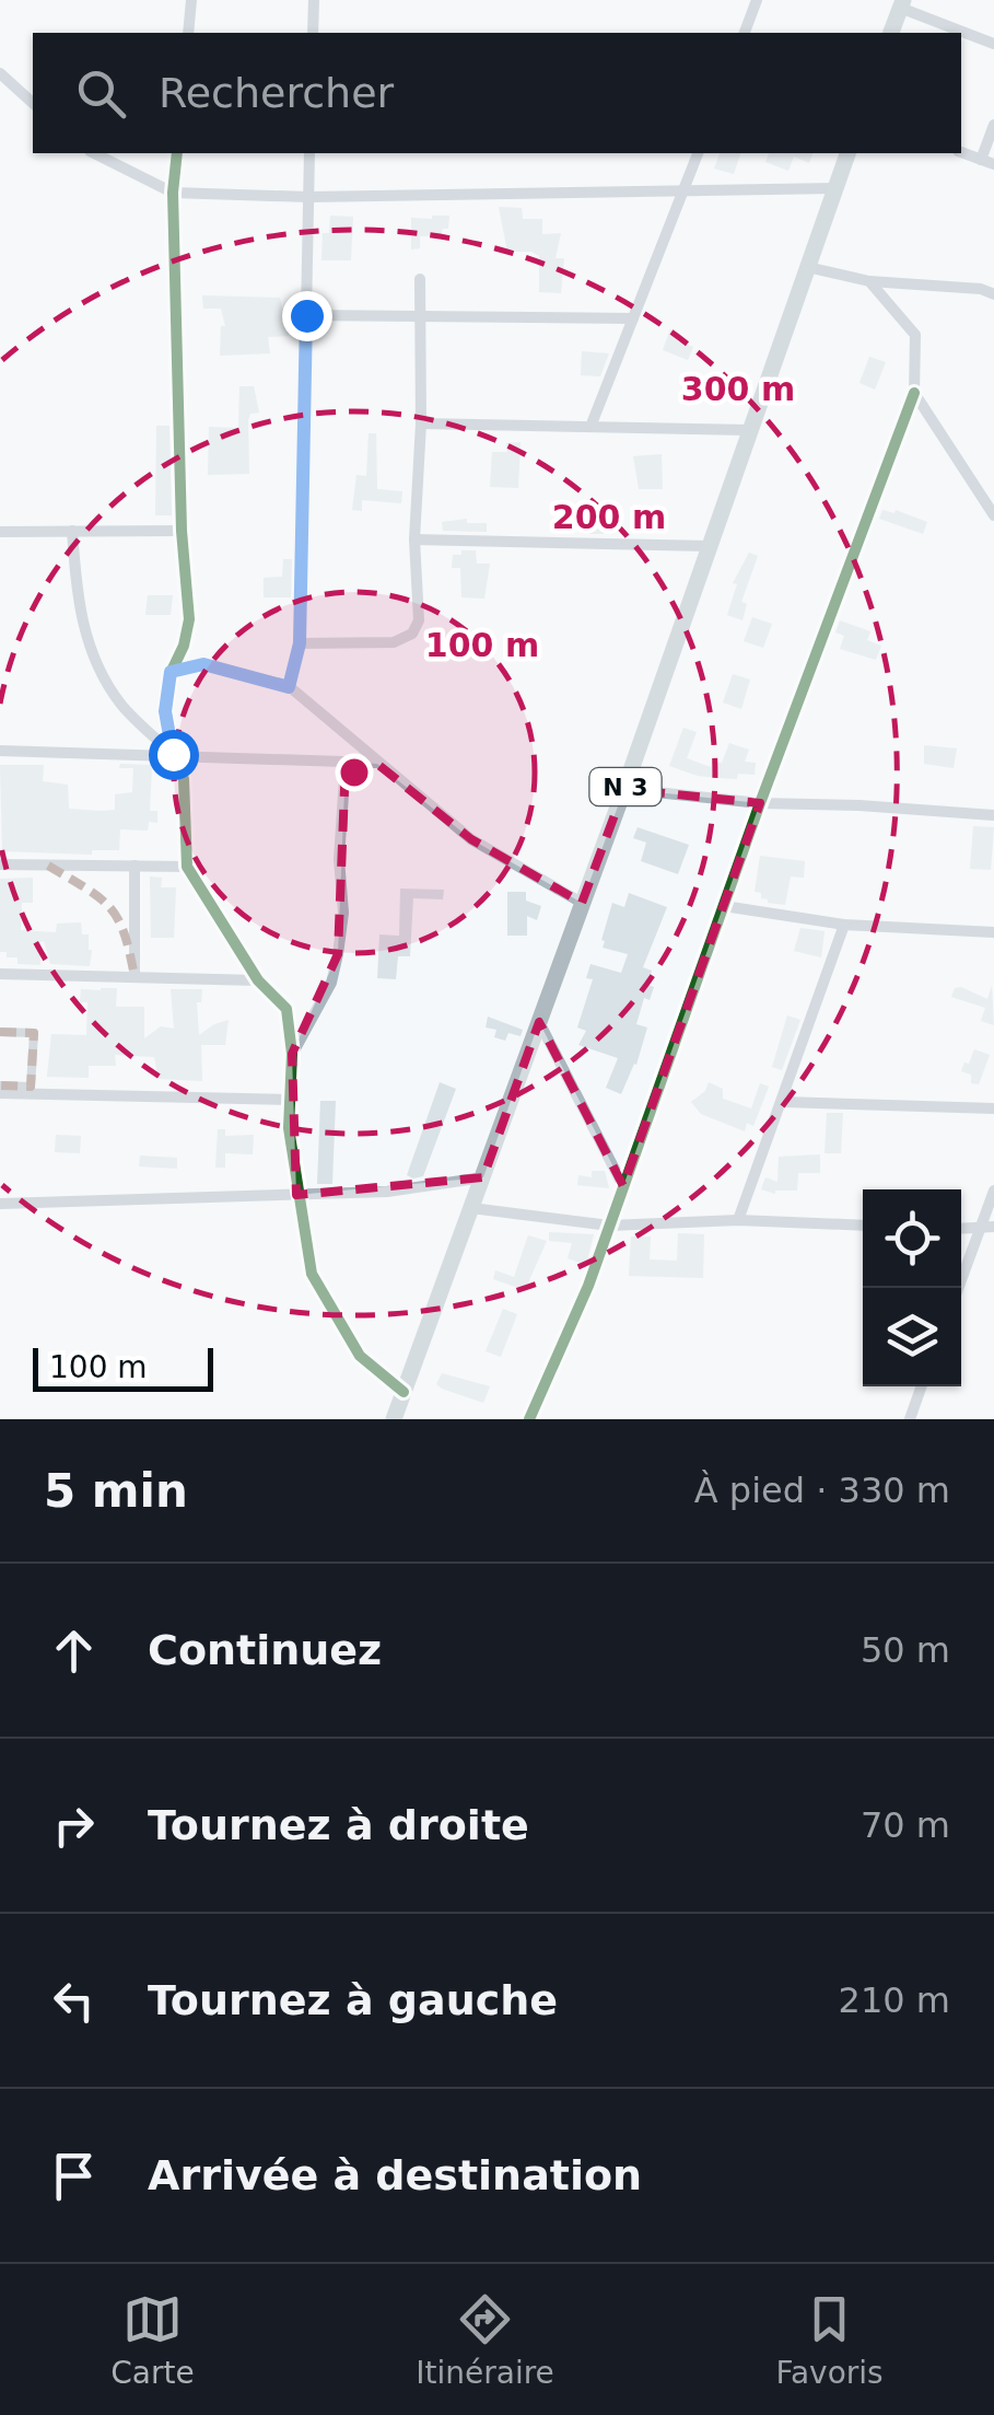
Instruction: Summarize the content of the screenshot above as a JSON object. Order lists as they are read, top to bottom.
{
  "streets": {
    "main road": ["N 3"]
  },
  "scale_bar": "100 m",
  "page": {
    "search": "Rechercher",
    "scale": "100 m",
    "heading": ["5 min", "À pied · 330 m"],
    "list": [
      ["Continuez", "50 m"],
      ["Tournez à droite", "70 m"],
      ["Tournez à gauche", "210 m"],
      "Arrivée à destination"
    ],
    "nav": ["Carte", "Itinéraire", "Favoris"]
  },
  "rings": ["300 m", "200 m", "100 m"]
}
